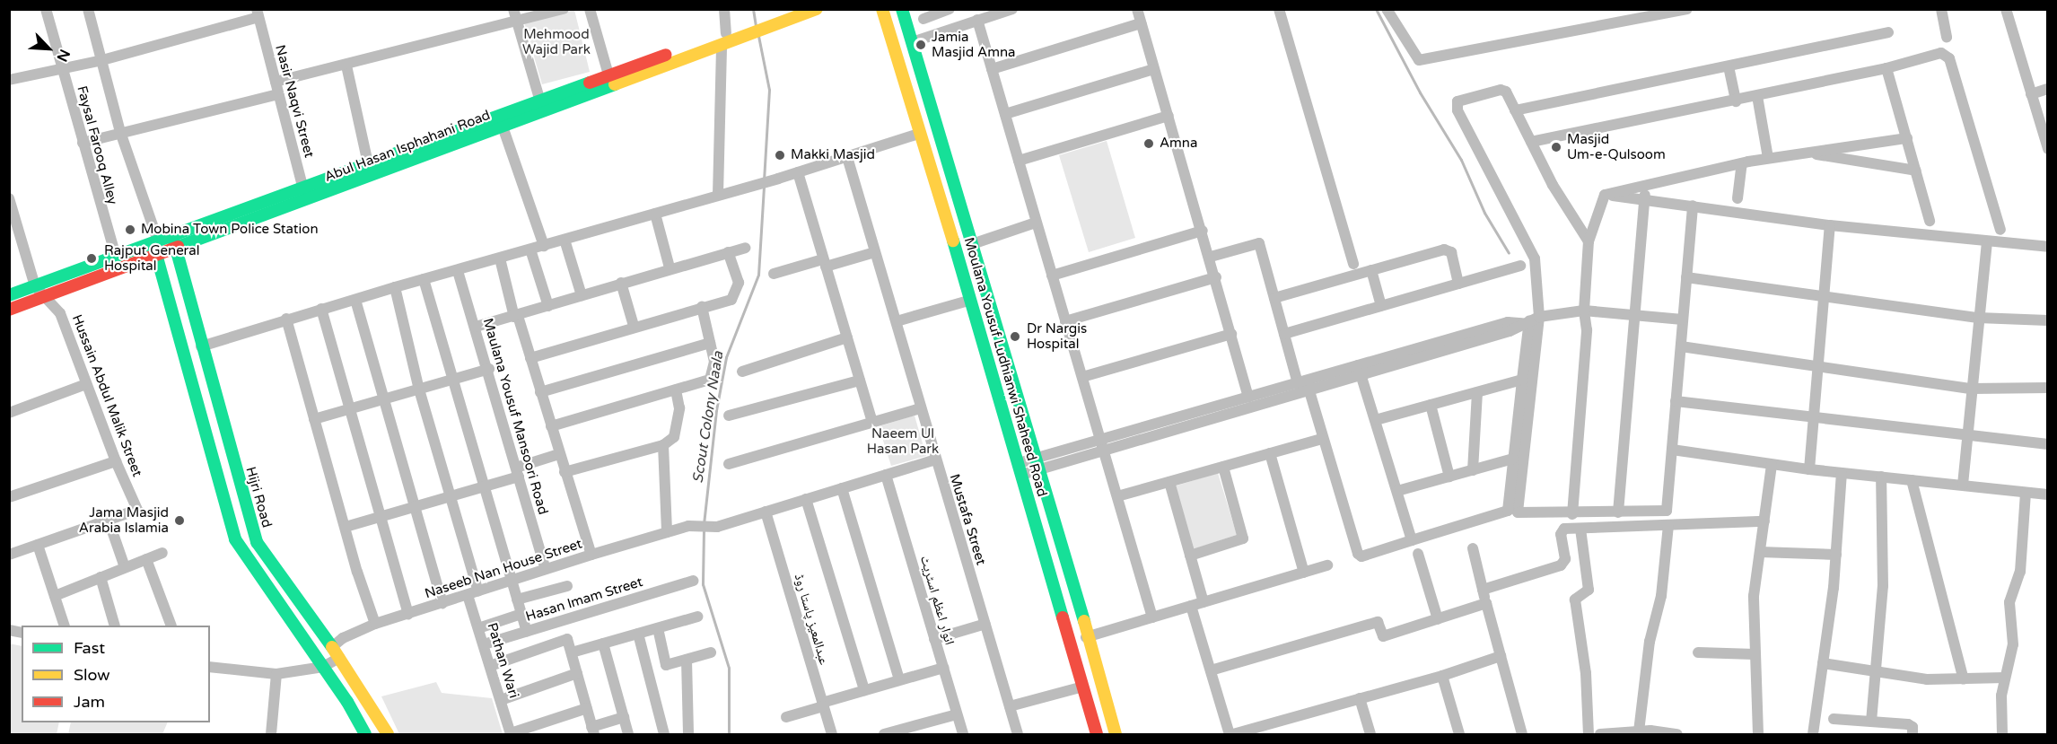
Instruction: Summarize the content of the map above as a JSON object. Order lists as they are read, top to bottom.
{
  "streets": {
    "main road": ["Abul Hasan Isphahani Road", "Moulana Yousuf Ludhianwi Shaheed Road", "Hijri Road"],
    "street": [
      "Nasir Naqvi Street",
      "Faysal Farooq Alley",
      "Hussain Abdul Malik Street",
      "Maulana Yousuf Mansoori Road",
      "Mustafa Street",
      "Naseeb Nan House Street",
      "Hasan Imam Street",
      "انوار اعظم اسٹریٹ",
      "عبدالمعیز پاستا روڈ",
      "Pathan Wari"
    ]
  },
  "crossings": [
    ["Nasir Naqvi Street", "Abul Hasan Isphahani Road"],
    ["Faysal Farooq Alley", "Abul Hasan Isphahani Road"],
    ["Abul Hasan Isphahani Road", "Hussain Abdul Malik Street"],
    ["Abul Hasan Isphahani Road", "Hijri Road"],
    ["Maulana Yousuf Mansoori Road", "Naseeb Nan House Street"],
    ["Hijri Road", "Naseeb Nan House Street"],
    ["Mustafa Street", "Naseeb Nan House Street"],
    ["Naseeb Nan House Street", "انوار اعظم اسٹریٹ"],
    ["Naseeb Nan House Street", "عبدالمعیز پاستا روڈ"],
    ["Naseeb Nan House Street", "Pathan Wari"],
    ["Hasan Imam Street", "Pathan Wari"]
  ],
  "water": ["Scout Colony Naala"],
  "parks": ["Mehmood Wajid Park", "Naeem Ul Hasan Park"],
  "places": [
    "Jamia Masjid Amna",
    "Amna",
    "Masjid Um-e-Qulsoom",
    "Makki Masjid",
    "Mobina Town Police Station",
    "Rajput General Hospital",
    "Dr Nargis Hospital",
    "Jama Masjid Arabia Islamia"
  ],
  "legend": ["Fast", "Slow", "Jam"],
  "north": "bottom right"
}
